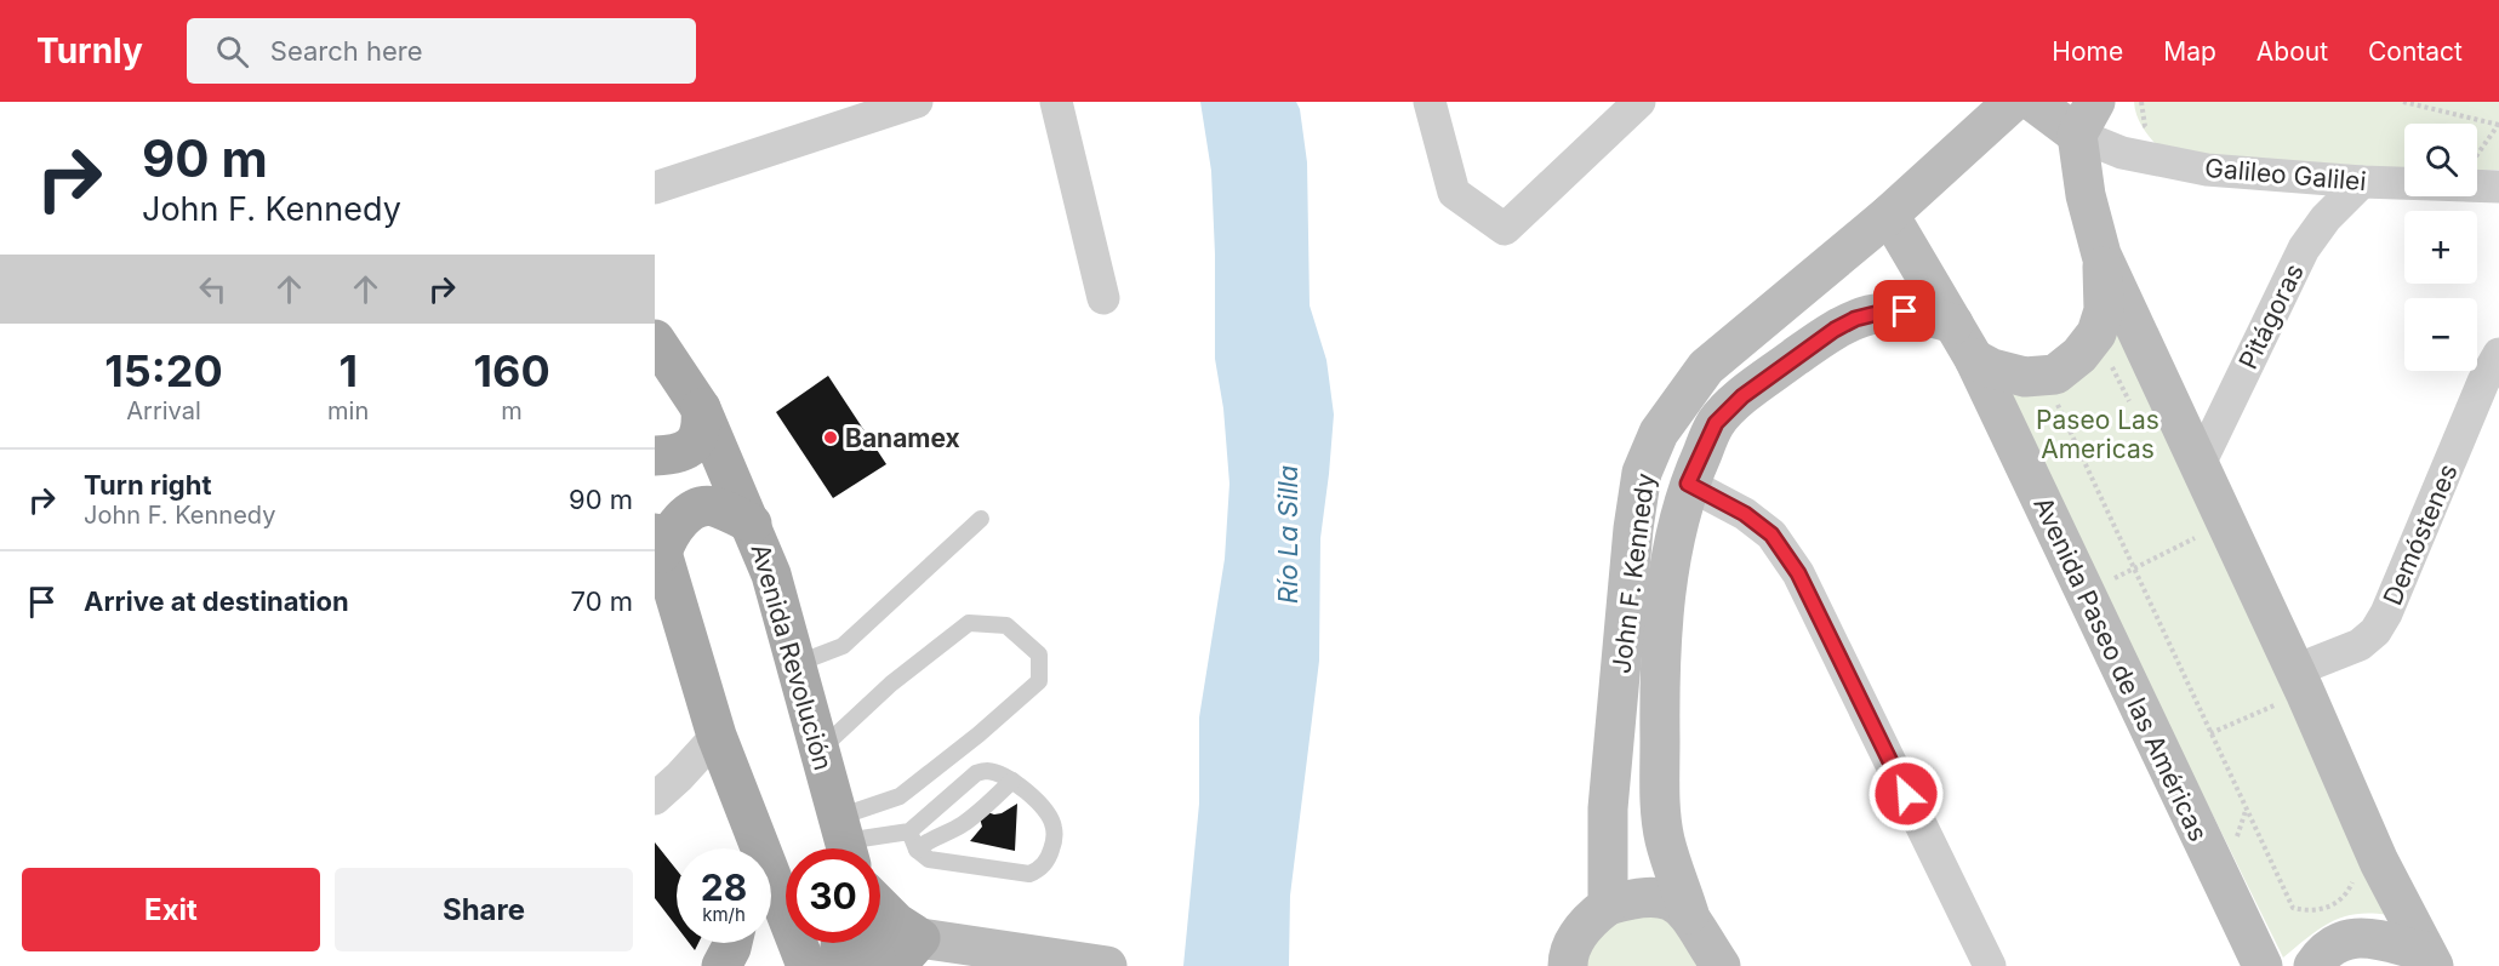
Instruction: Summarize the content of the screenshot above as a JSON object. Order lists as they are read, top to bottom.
{
  "streets": {
    "main road": ["Avenida Revolución"],
    "street": [
      "Galileo Galilei",
      "Pitágoras",
      "Demóstenes",
      "John F. Kennedy",
      "Avenida Paseo de las Américas"
    ]
  },
  "crossings": [
    ["Galileo Galilei", "Pitágoras"],
    ["John F. Kennedy", "Avenida Paseo de las Américas"]
  ],
  "water": ["Río La Silla"],
  "parks": ["Paseo Las Americas"],
  "places": ["Banamex"],
  "page": {
    "header": "Turnly",
    "search": "Search here",
    "nav": [
      "Home",
      "Map",
      "About",
      "Contact"
    ],
    "turn": ["90 m", "John F. Kennedy"],
    "map_buttons": ["+", "−"],
    "eta": [
      "15:20",
      "Arrival",
      "1",
      "min",
      "160",
      "m"
    ],
    "list": [
      {
        "name": "Turn right",
        "note": "John F. Kennedy",
        "value": "90 m"
      },
      {
        "name": "Arrive at destination",
        "value": "70 m"
      }
    ],
    "speed": "28 km/h",
    "limit": "30",
    "buttons": ["Exit", "Share"]
  }
}
